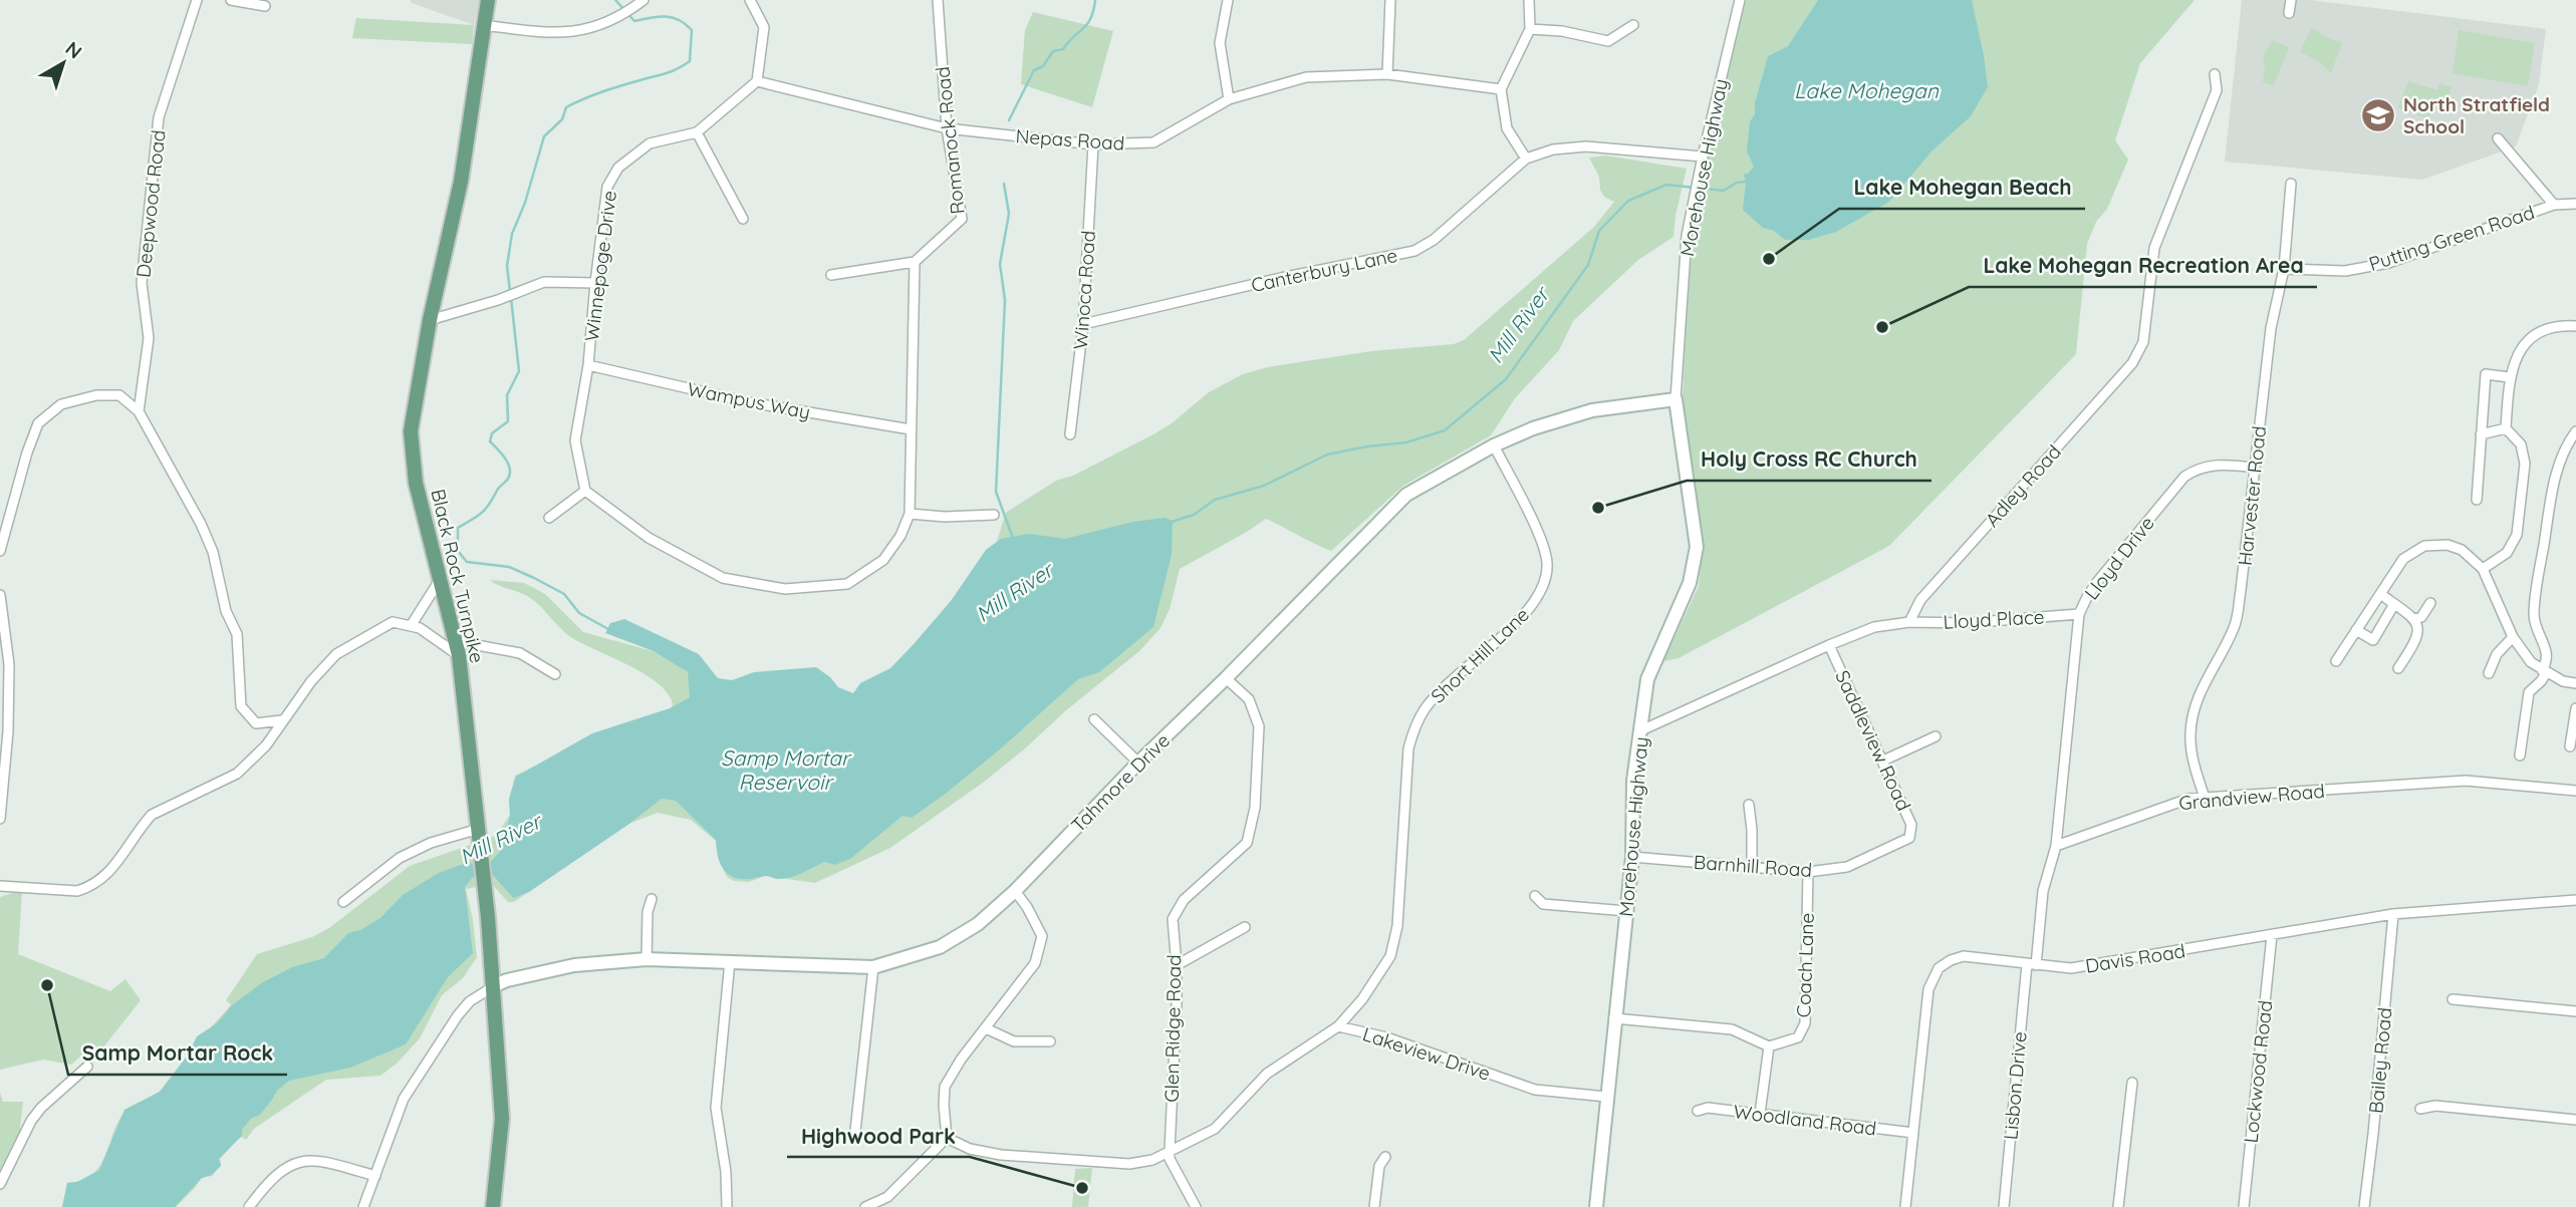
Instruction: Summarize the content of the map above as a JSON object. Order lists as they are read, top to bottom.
{
  "streets": {
    "main road": ["Black Rock Turnpike"],
    "street": [
      "Nepas Road",
      "Romanock Road",
      "Morehouse Highway",
      "Deepwood Road",
      "Putting Green Road",
      "Winnepoge Drive",
      "Canterbury Lane",
      "Winoca Road",
      "Wampus Way",
      "Adley Road",
      "Harvester Road",
      "Lloyd Drive",
      "Lloyd Place",
      "Short Hill Lane",
      "Saddleview Road",
      "Tahmore Drive",
      "Grandview Road",
      "Barnhill Road",
      "Davis Road",
      "Coach Lane",
      "Glen Ridge Road",
      "Lakeview Drive",
      "Bailey Road",
      "Lockwood Road",
      "Lisbon Drive",
      "Woodland Road"
    ]
  },
  "crossings": [
    ["Nepas Road", "Romanock Road"],
    ["Nepas Road", "Winnepoge Drive"],
    ["Nepas Road", "Winoca Road"],
    ["Morehouse Highway", "Canterbury Lane"],
    ["Morehouse Highway", "Tahmore Drive"],
    ["Morehouse Highway", "Barnhill Road"],
    ["Morehouse Highway", "Lakeview Drive"],
    ["Putting Green Road", "Harvester Road"],
    ["Winnepoge Drive", "Wampus Way"],
    ["Canterbury Lane", "Winoca Road"],
    ["Adley Road", "Lloyd Place"],
    ["Harvester Road", "Lloyd Drive"],
    ["Harvester Road", "Grandview Road"],
    ["Lloyd Drive", "Lloyd Place"],
    ["Lloyd Drive", "Grandview Road"],
    ["Black Rock Turnpike", "Tahmore Drive"],
    ["Short Hill Lane", "Tahmore Drive"],
    ["Short Hill Lane", "Lakeview Drive"],
    ["Saddleview Road", "Barnhill Road"],
    ["Tahmore Drive", "Glen Ridge Road"],
    ["Barnhill Road", "Coach Lane"],
    ["Davis Road", "Bailey Road"],
    ["Davis Road", "Lockwood Road"],
    ["Davis Road", "Lisbon Drive"],
    ["Davis Road", "Woodland Road"],
    ["Glen Ridge Road", "Lakeview Drive"]
  ],
  "water": ["Lake Mohegan", "Mill River", "Samp Mortar Reservoir"],
  "places": {
    "school or university": ["North Stratfield School"],
    "other": [
      "Lake Mohegan Beach",
      "Lake Mohegan Recreation Area",
      "Holy Cross RC Church",
      "Samp Mortar Rock",
      "Highwood Park"
    ]
  },
  "north": "top right"
}
